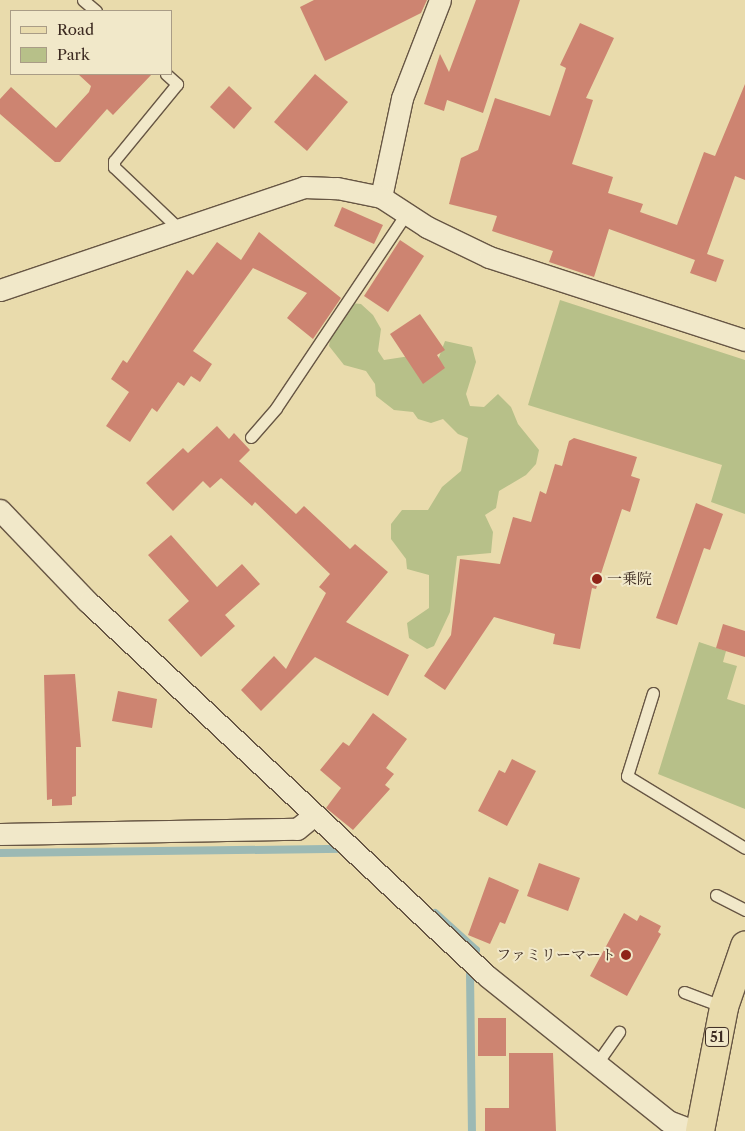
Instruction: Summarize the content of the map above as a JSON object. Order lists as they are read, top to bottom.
{
  "streets": {
    "main road": ["51"]
  },
  "places": ["一乗院", "ファミリーマート"],
  "legend": ["Road", "Park"]
}
